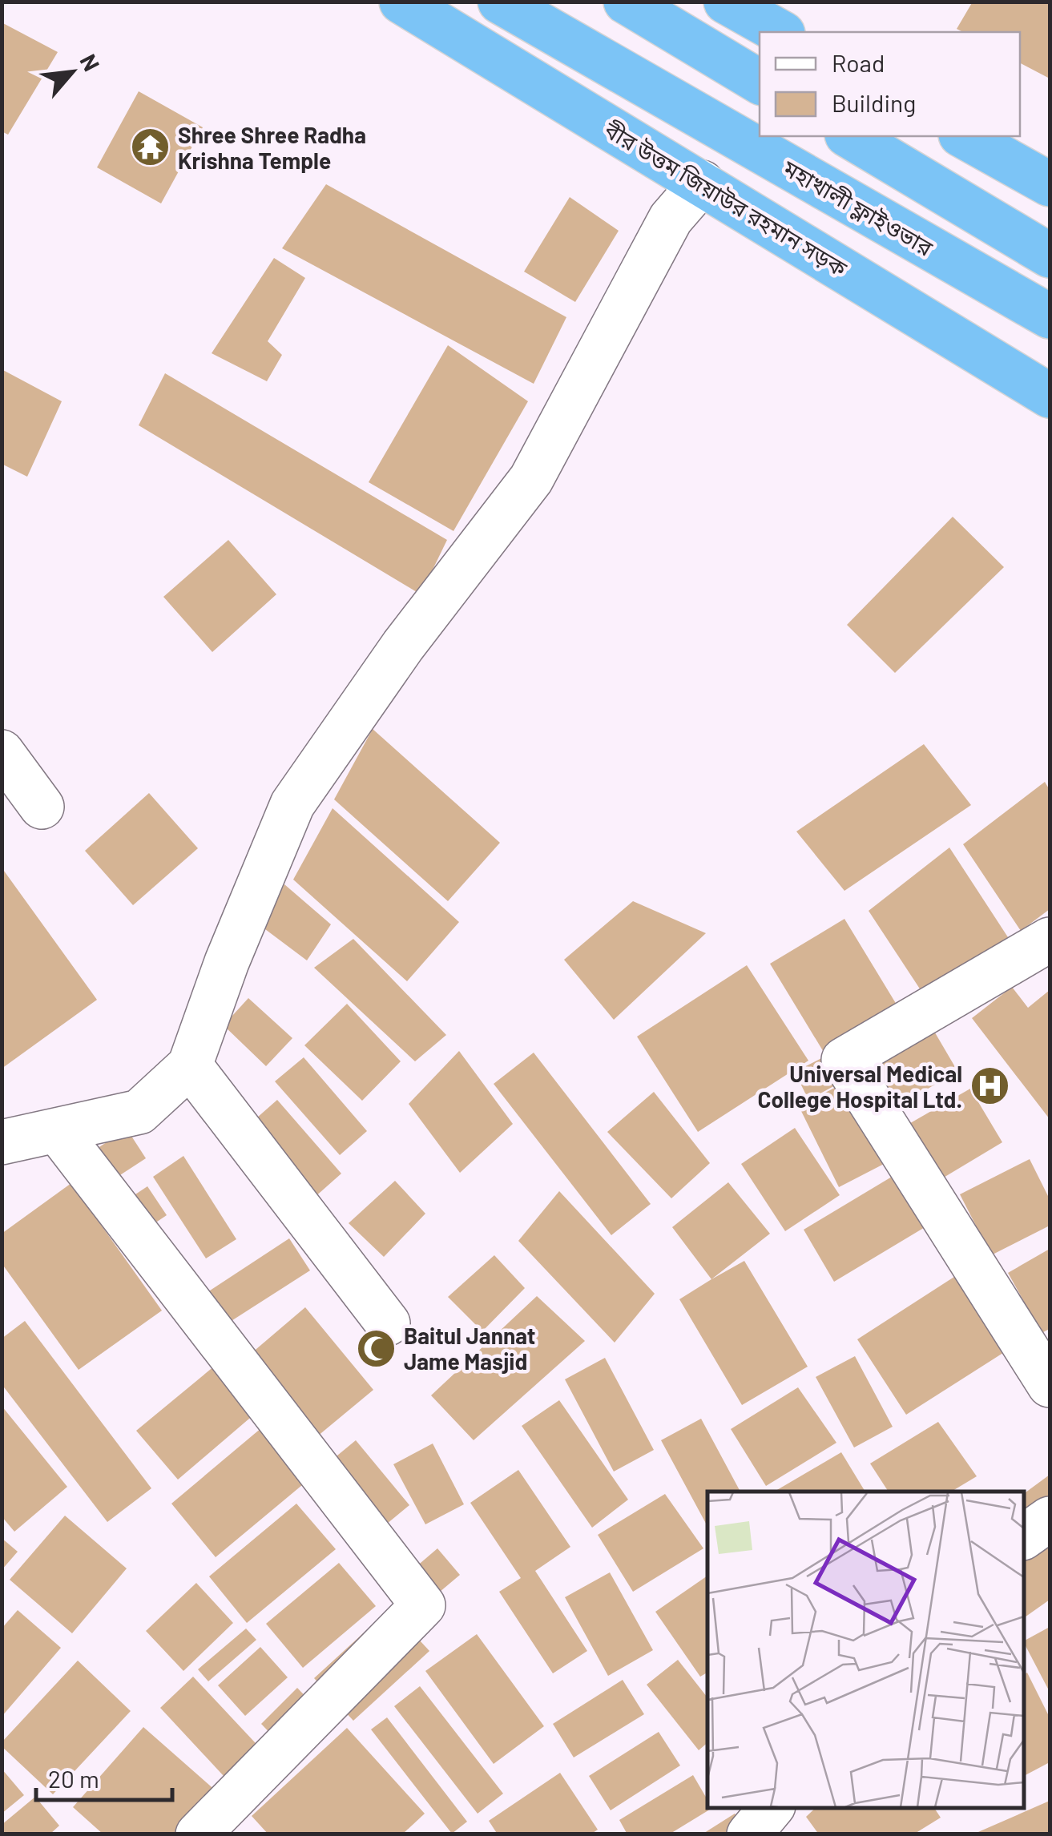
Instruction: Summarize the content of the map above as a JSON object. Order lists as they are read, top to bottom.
{
  "streets": {
    "highway": ["বীর উত্তম জিয়াউর রহমান সড়ক", "মহাখালী ফ্লাইওভার"]
  },
  "places": {
    "temple": ["Shree Shree Radha Krishna Temple"],
    "hospital": ["Universal Medical College Hospital Ltd."],
    "mosque": ["Baitul Jannat Jame Masjid"]
  },
  "legend": ["Road", "Building"],
  "scale_bar": "20 m",
  "north": "top right"
}
